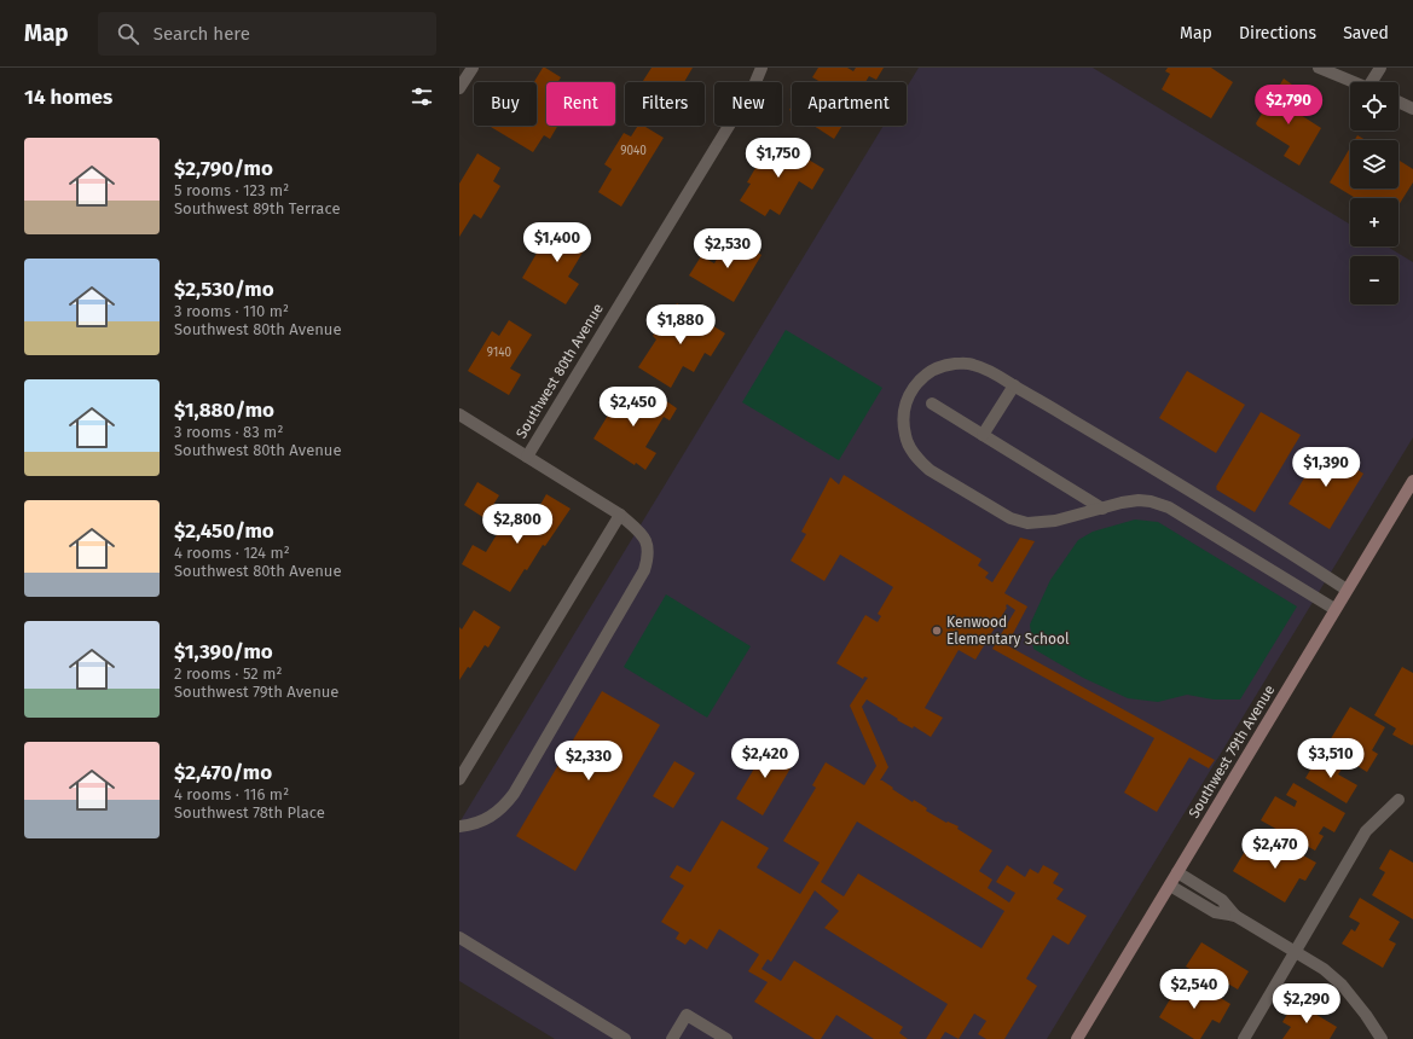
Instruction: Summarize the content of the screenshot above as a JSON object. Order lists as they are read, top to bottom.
{
  "streets": {
    "street": ["Southwest 80th Avenue", "Southwest 79th Avenue"]
  },
  "places": ["Kenwood Elementary School"],
  "house_numbers": ["9040", "9140"],
  "page": {
    "header": "Map",
    "search": "Search here",
    "nav": ["Map", "Directions", "Saved"],
    "heading": "14 homes",
    "map_buttons": ["+", "−"],
    "chip": [
      "Buy",
      "Rent",
      "Filters",
      "New",
      "Apartment"
    ],
    "price": [
      "$2,790",
      "$1,750",
      "$1,400",
      "$2,530",
      "$1,880",
      "$2,450",
      "$1,390",
      "$2,800",
      "$2,420",
      "$3,510",
      "$2,330",
      "$2,470",
      "$2,540",
      "$2,290"
    ],
    "list": [
      {
        "name": "$2,790/mo",
        "note": "5 rooms · 123 m² · Southwest 89th Terrace"
      },
      {
        "name": "$2,530/mo",
        "note": "3 rooms · 110 m² · Southwest 80th Avenue"
      },
      {
        "name": "$1,880/mo",
        "note": "3 rooms · 83 m² · Southwest 80th Avenue"
      },
      {
        "name": "$2,450/mo",
        "note": "4 rooms · 124 m² · Southwest 80th Avenue"
      },
      {
        "name": "$1,390/mo",
        "note": "2 rooms · 52 m² · Southwest 79th Avenue"
      },
      {
        "name": "$2,470/mo",
        "note": "4 rooms · 116 m² · Southwest 78th Place"
      }
    ]
  }
}
